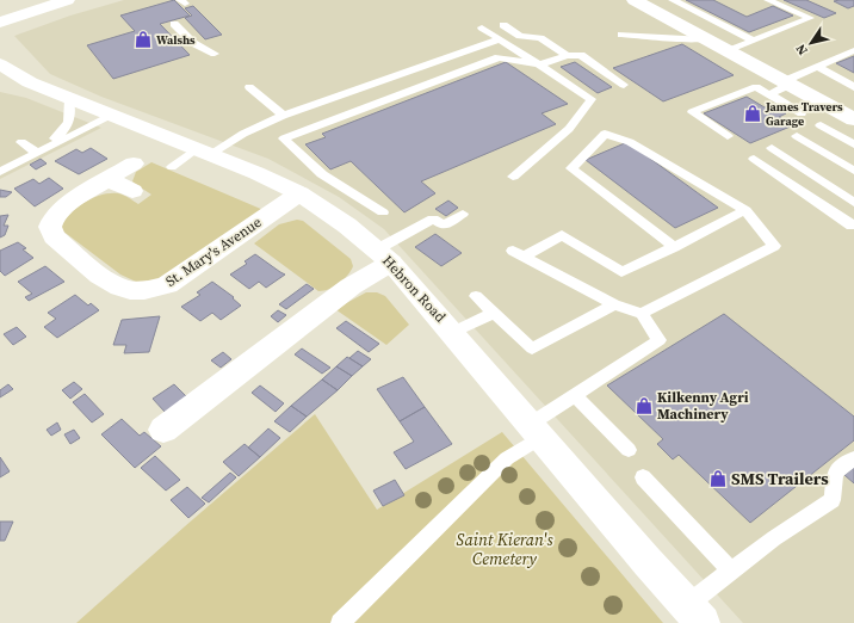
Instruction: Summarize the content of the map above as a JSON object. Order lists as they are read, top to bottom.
{
  "streets": {
    "main road": ["St. Mary's Avenue", "Hebron Road"]
  },
  "crossings": [
    ["St. Mary's Avenue", "Hebron Road"]
  ],
  "parks": ["Saint Kieran's Cemetery"],
  "places": {
    "shop": [
      "Walshs",
      "James Travers Garage",
      "Kilkenny Agri Machinery",
      "SMS Trailers"
    ]
  },
  "north": "bottom left"
}
